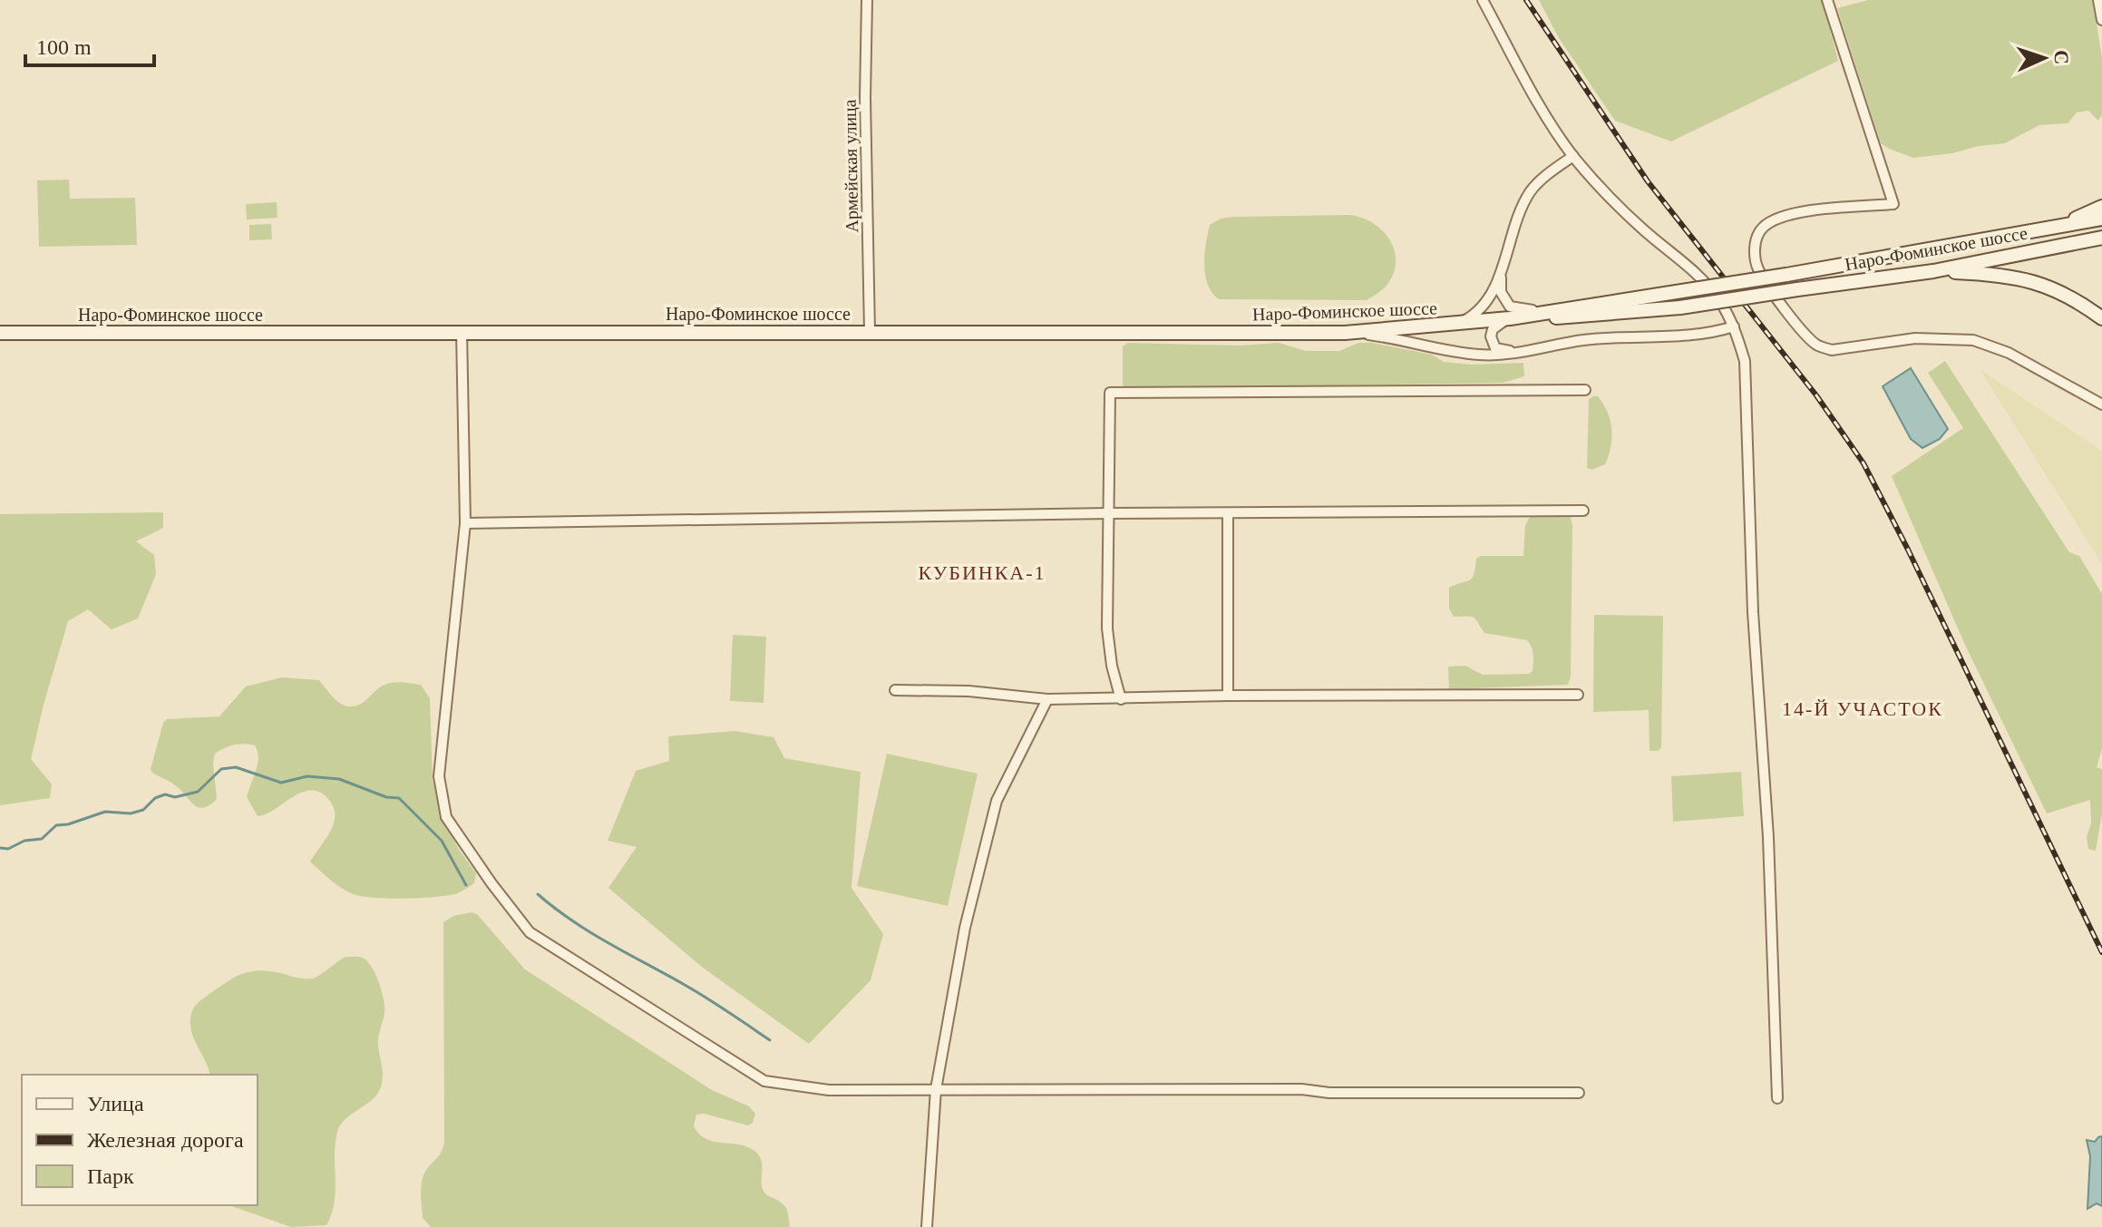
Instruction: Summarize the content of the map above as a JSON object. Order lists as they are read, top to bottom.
{
  "streets": {
    "main road": ["Наро-Фоминское шоссе"],
    "street": ["Армейская улица"]
  },
  "crossings": [
    ["Армейская улица", "Наро-Фоминское шоссе"]
  ],
  "districts": ["КУБИНКА-1", "14-Й УЧАСТОК"],
  "legend": ["Улица", "Железная дорога", "Парк"],
  "scale_bar": "100 m",
  "north": "right"
}
